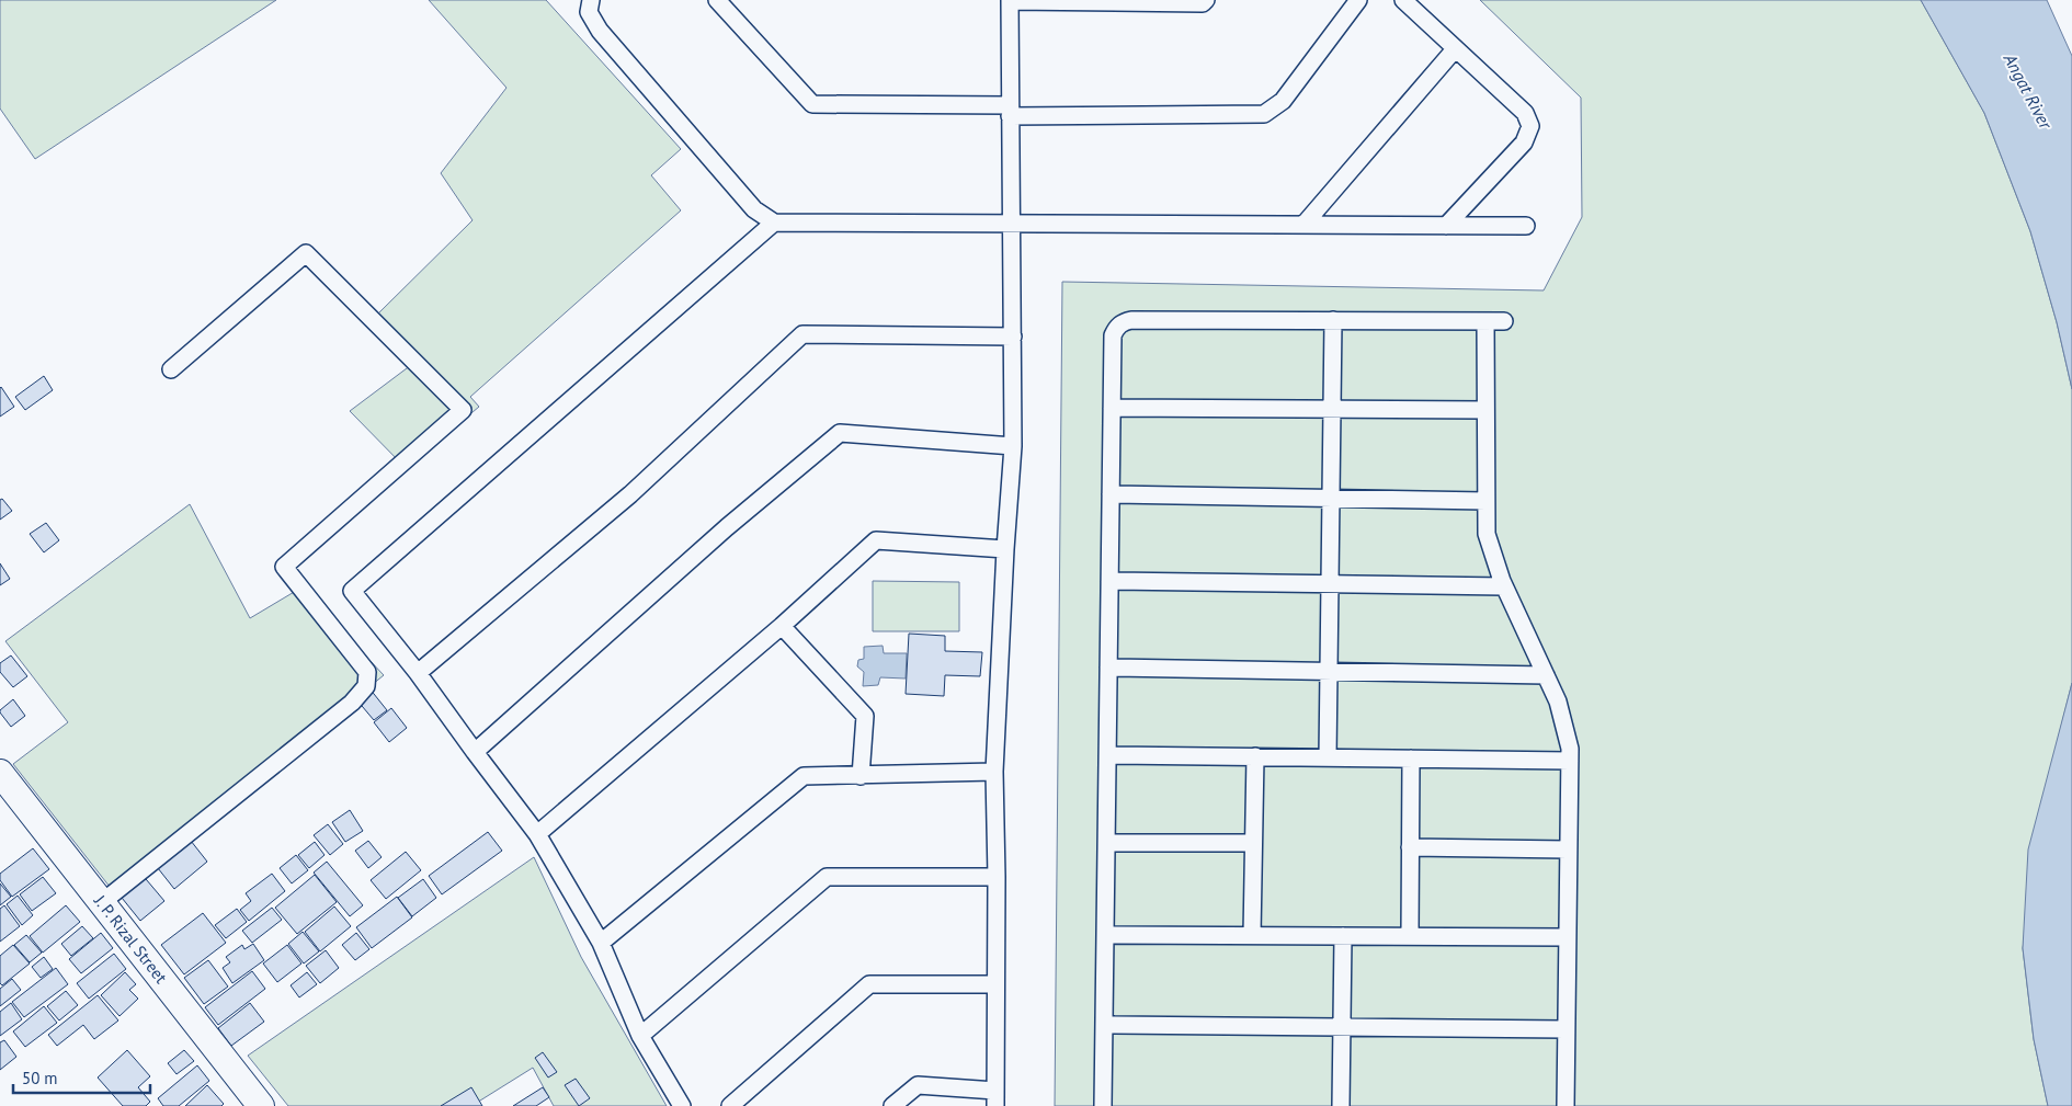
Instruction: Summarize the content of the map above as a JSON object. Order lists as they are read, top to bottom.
{
  "streets": {
    "main road": ["J. P. Rizal Street"]
  },
  "water": ["Angat River"],
  "scale_bar": "50 m"
}
